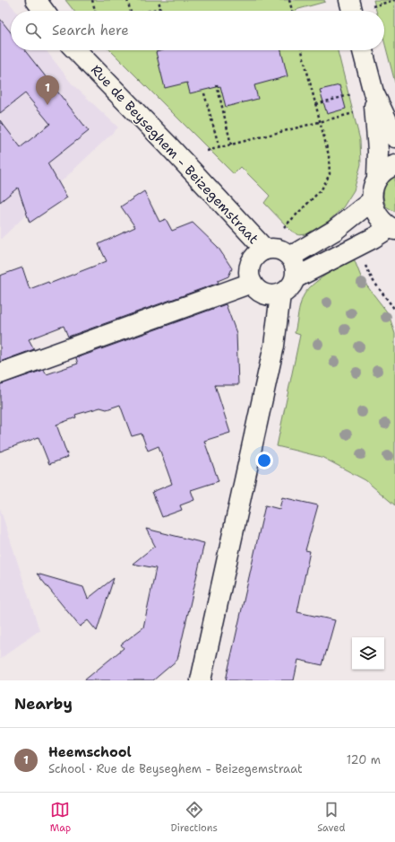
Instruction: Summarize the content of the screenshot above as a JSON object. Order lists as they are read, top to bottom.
{
  "streets": {
    "street": ["Rue de Beyseghem - Beizegemstraat"]
  },
  "page": {
    "search": "Search here",
    "pins": "1",
    "heading": "Nearby",
    "list": [
      {
        "mark": "1",
        "name": "Heemschool",
        "note": "School · Rue de Beyseghem - Beizegemstraat",
        "value": "120 m"
      }
    ],
    "nav": ["Map", "Directions", "Saved"]
  }
}
